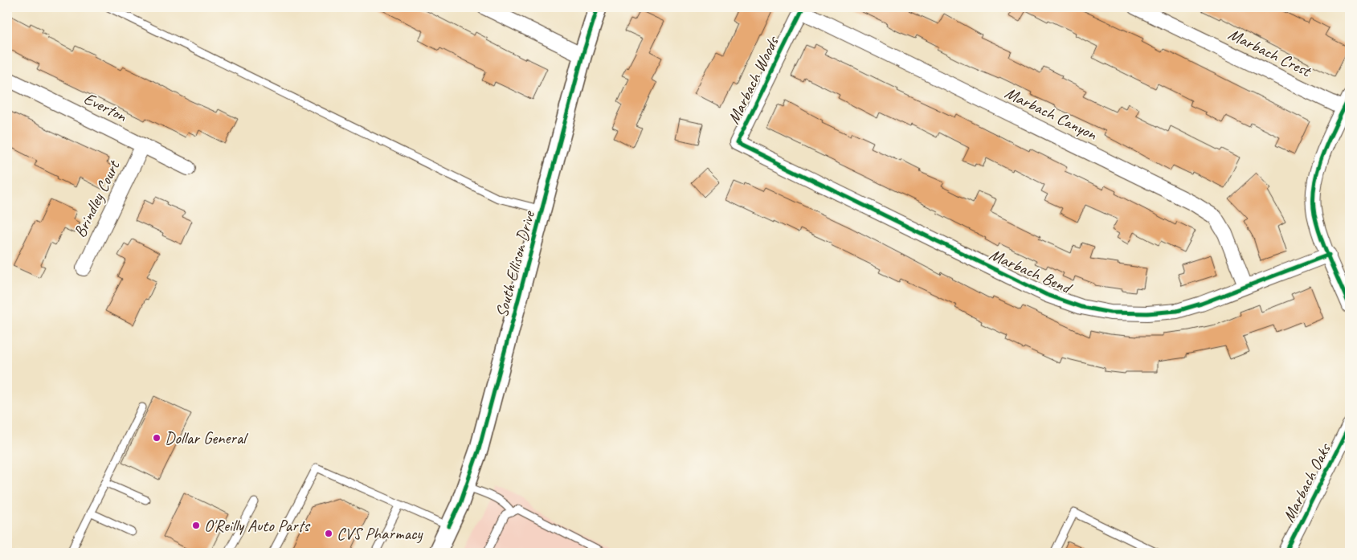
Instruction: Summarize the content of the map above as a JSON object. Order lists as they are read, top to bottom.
{
  "streets": {
    "street": [
      "Marbach Crest",
      "Marbach Woods",
      "Everton",
      "Marbach Canyon",
      "Brindley Court",
      "South Ellison Drive",
      "Marbach Bend",
      "Marbach Oaks"
    ]
  },
  "crossings": [
    ["Marbach Woods", "Marbach Canyon"],
    ["Marbach Woods", "Marbach Bend"],
    ["Everton", "Brindley Court"],
    ["Marbach Canyon", "Marbach Bend"]
  ],
  "places": ["Dollar General", "O'Reilly Auto Parts", "CVS Pharmacy"]
}
